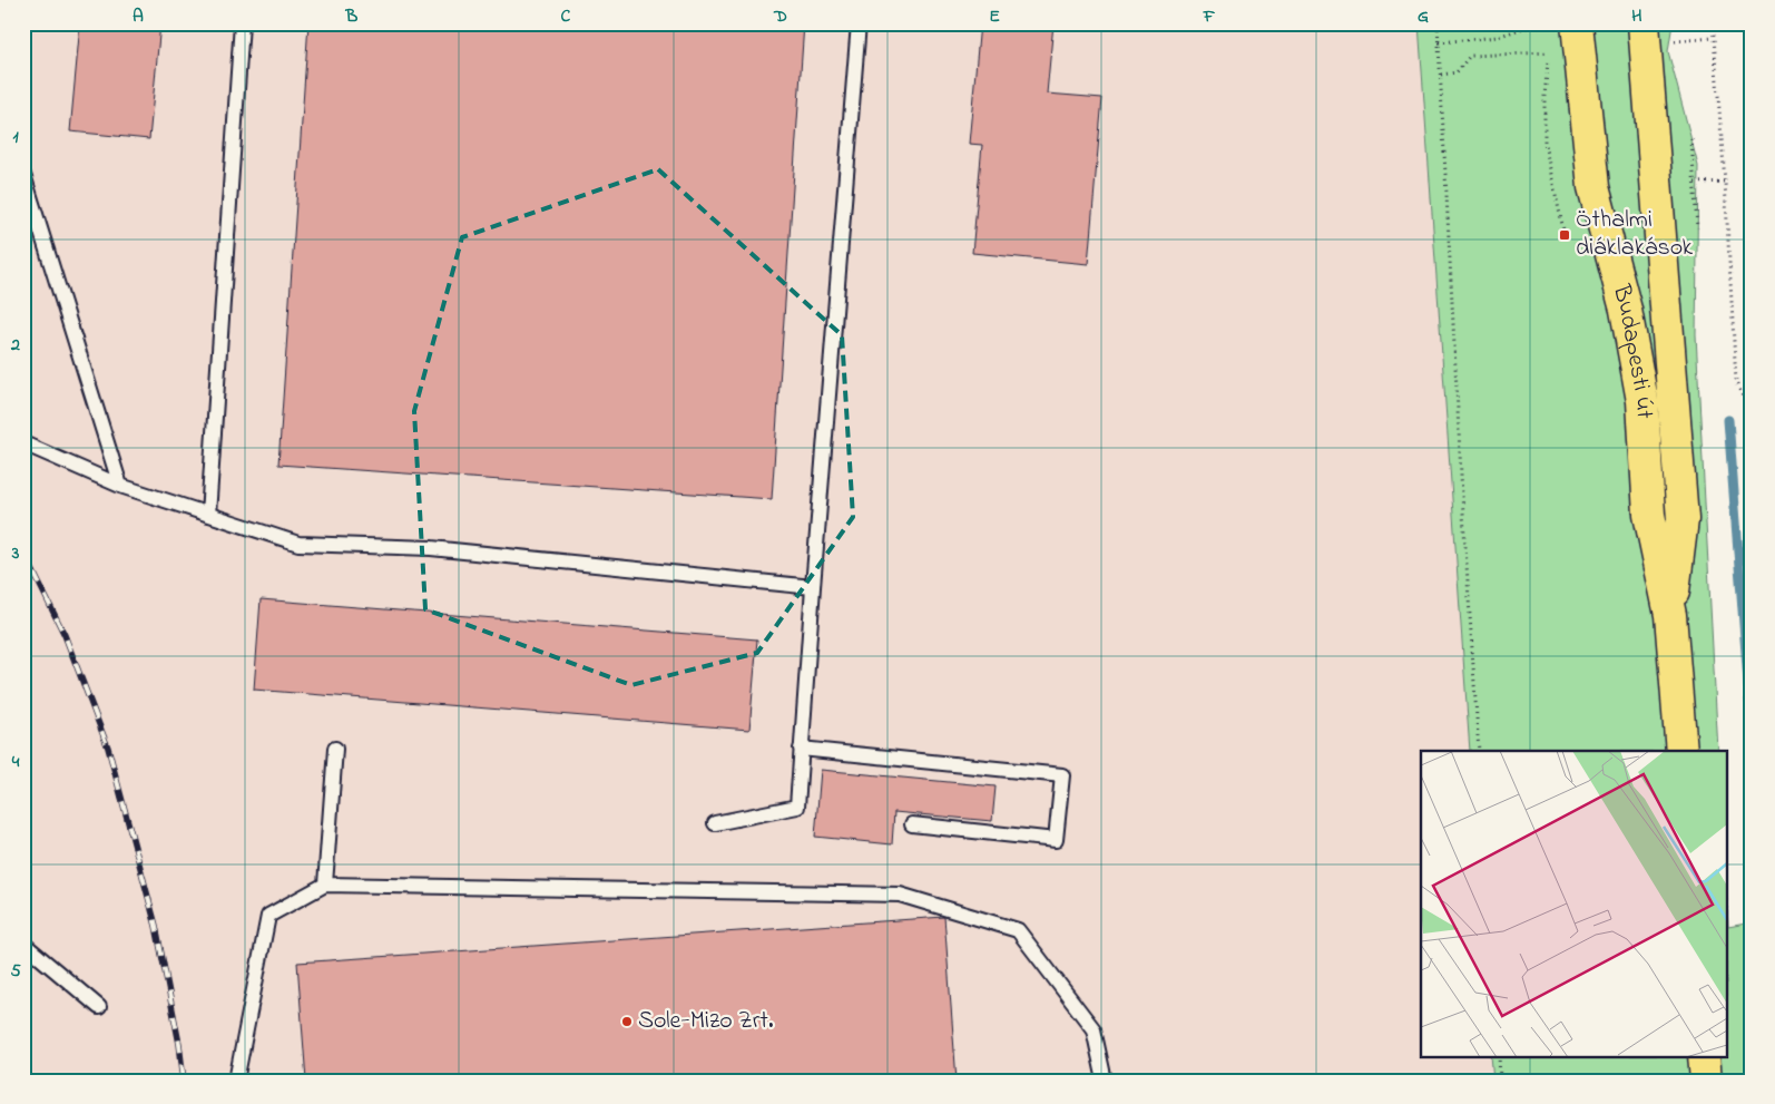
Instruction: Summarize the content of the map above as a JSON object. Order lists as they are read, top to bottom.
{
  "streets": {
    "main road": ["Budapesti út"]
  },
  "places": {
    "transit": ["Öthalmi diáklakások"],
    "other": ["Sole-Mizo Zrt."]
  },
  "grid": {
    "columns": [
      "A",
      "B",
      "C",
      "D",
      "E",
      "F",
      "G",
      "H"
    ],
    "rows": [
      "1",
      "2",
      "3",
      "4",
      "5"
    ]
  }
}
